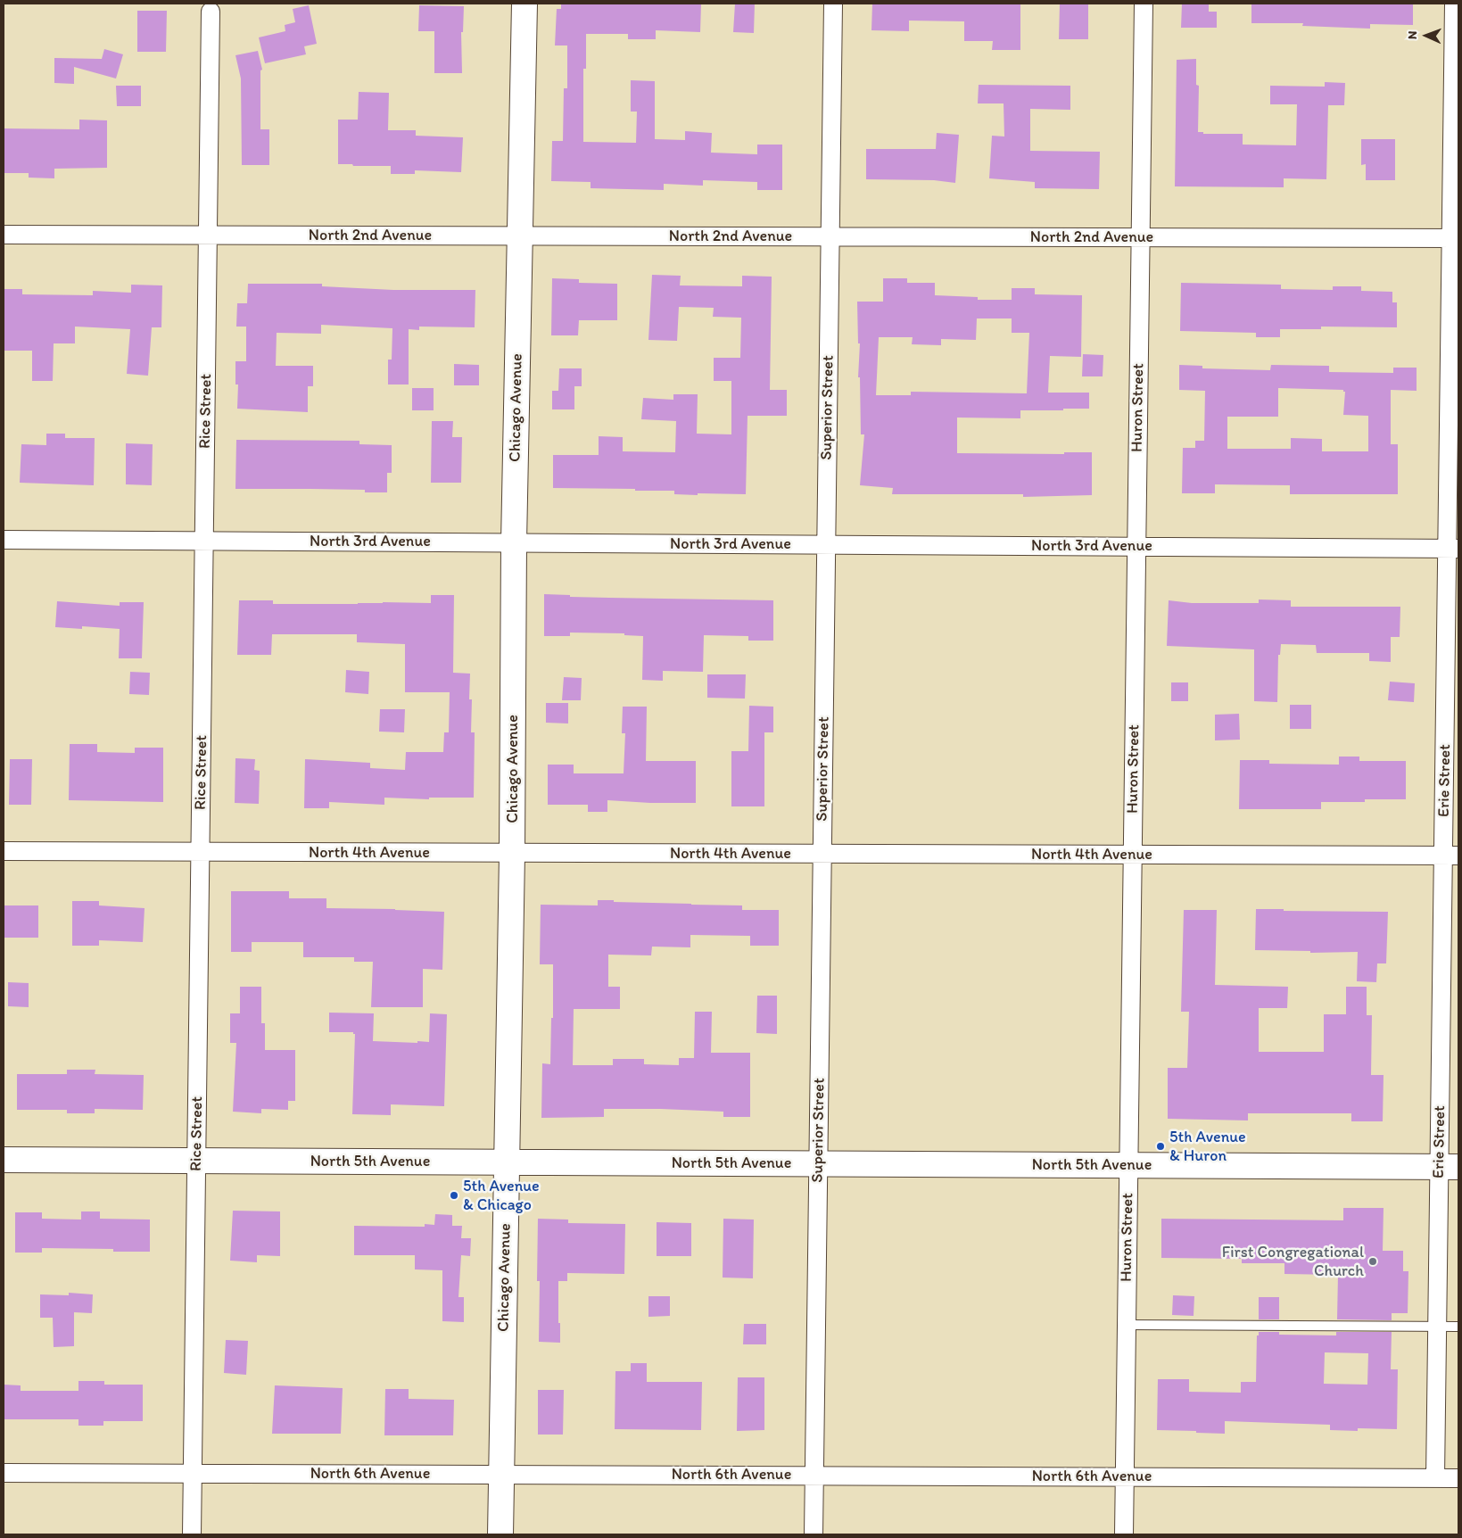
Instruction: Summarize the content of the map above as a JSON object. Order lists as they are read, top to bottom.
{
  "streets": {
    "main road": ["Chicago Avenue", "North 5th Avenue"],
    "street": [
      "North 2nd Avenue",
      "Superior Street",
      "Huron Street",
      "Rice Street",
      "North 3rd Avenue",
      "Erie Street",
      "North 4th Avenue",
      "North 6th Avenue"
    ]
  },
  "crossings": [
    ["North 2nd Avenue", "Chicago Avenue"],
    ["North 2nd Avenue", "Superior Street"],
    ["North 2nd Avenue", "Huron Street"],
    ["North 2nd Avenue", "Rice Street"],
    ["North 2nd Avenue", "Erie Street"],
    ["Chicago Avenue", "North 3rd Avenue"],
    ["Chicago Avenue", "North 4th Avenue"],
    ["Chicago Avenue", "North 5th Avenue"],
    ["Chicago Avenue", "North 6th Avenue"],
    ["Superior Street", "North 3rd Avenue"],
    ["Superior Street", "North 4th Avenue"],
    ["Superior Street", "North 5th Avenue"],
    ["Superior Street", "North 6th Avenue"],
    ["Huron Street", "North 3rd Avenue"],
    ["Huron Street", "North 4th Avenue"],
    ["Huron Street", "North 5th Avenue"],
    ["Huron Street", "North 6th Avenue"],
    ["Rice Street", "North 3rd Avenue"],
    ["Rice Street", "North 4th Avenue"],
    ["Rice Street", "North 5th Avenue"],
    ["Rice Street", "North 6th Avenue"],
    ["North 3rd Avenue", "Erie Street"],
    ["Erie Street", "North 4th Avenue"],
    ["Erie Street", "North 5th Avenue"],
    ["Erie Street", "North 6th Avenue"]
  ],
  "places": ["5th Avenue & Huron", "5th Avenue & Chicago", "First Congregational Church"],
  "north": "left"
}
